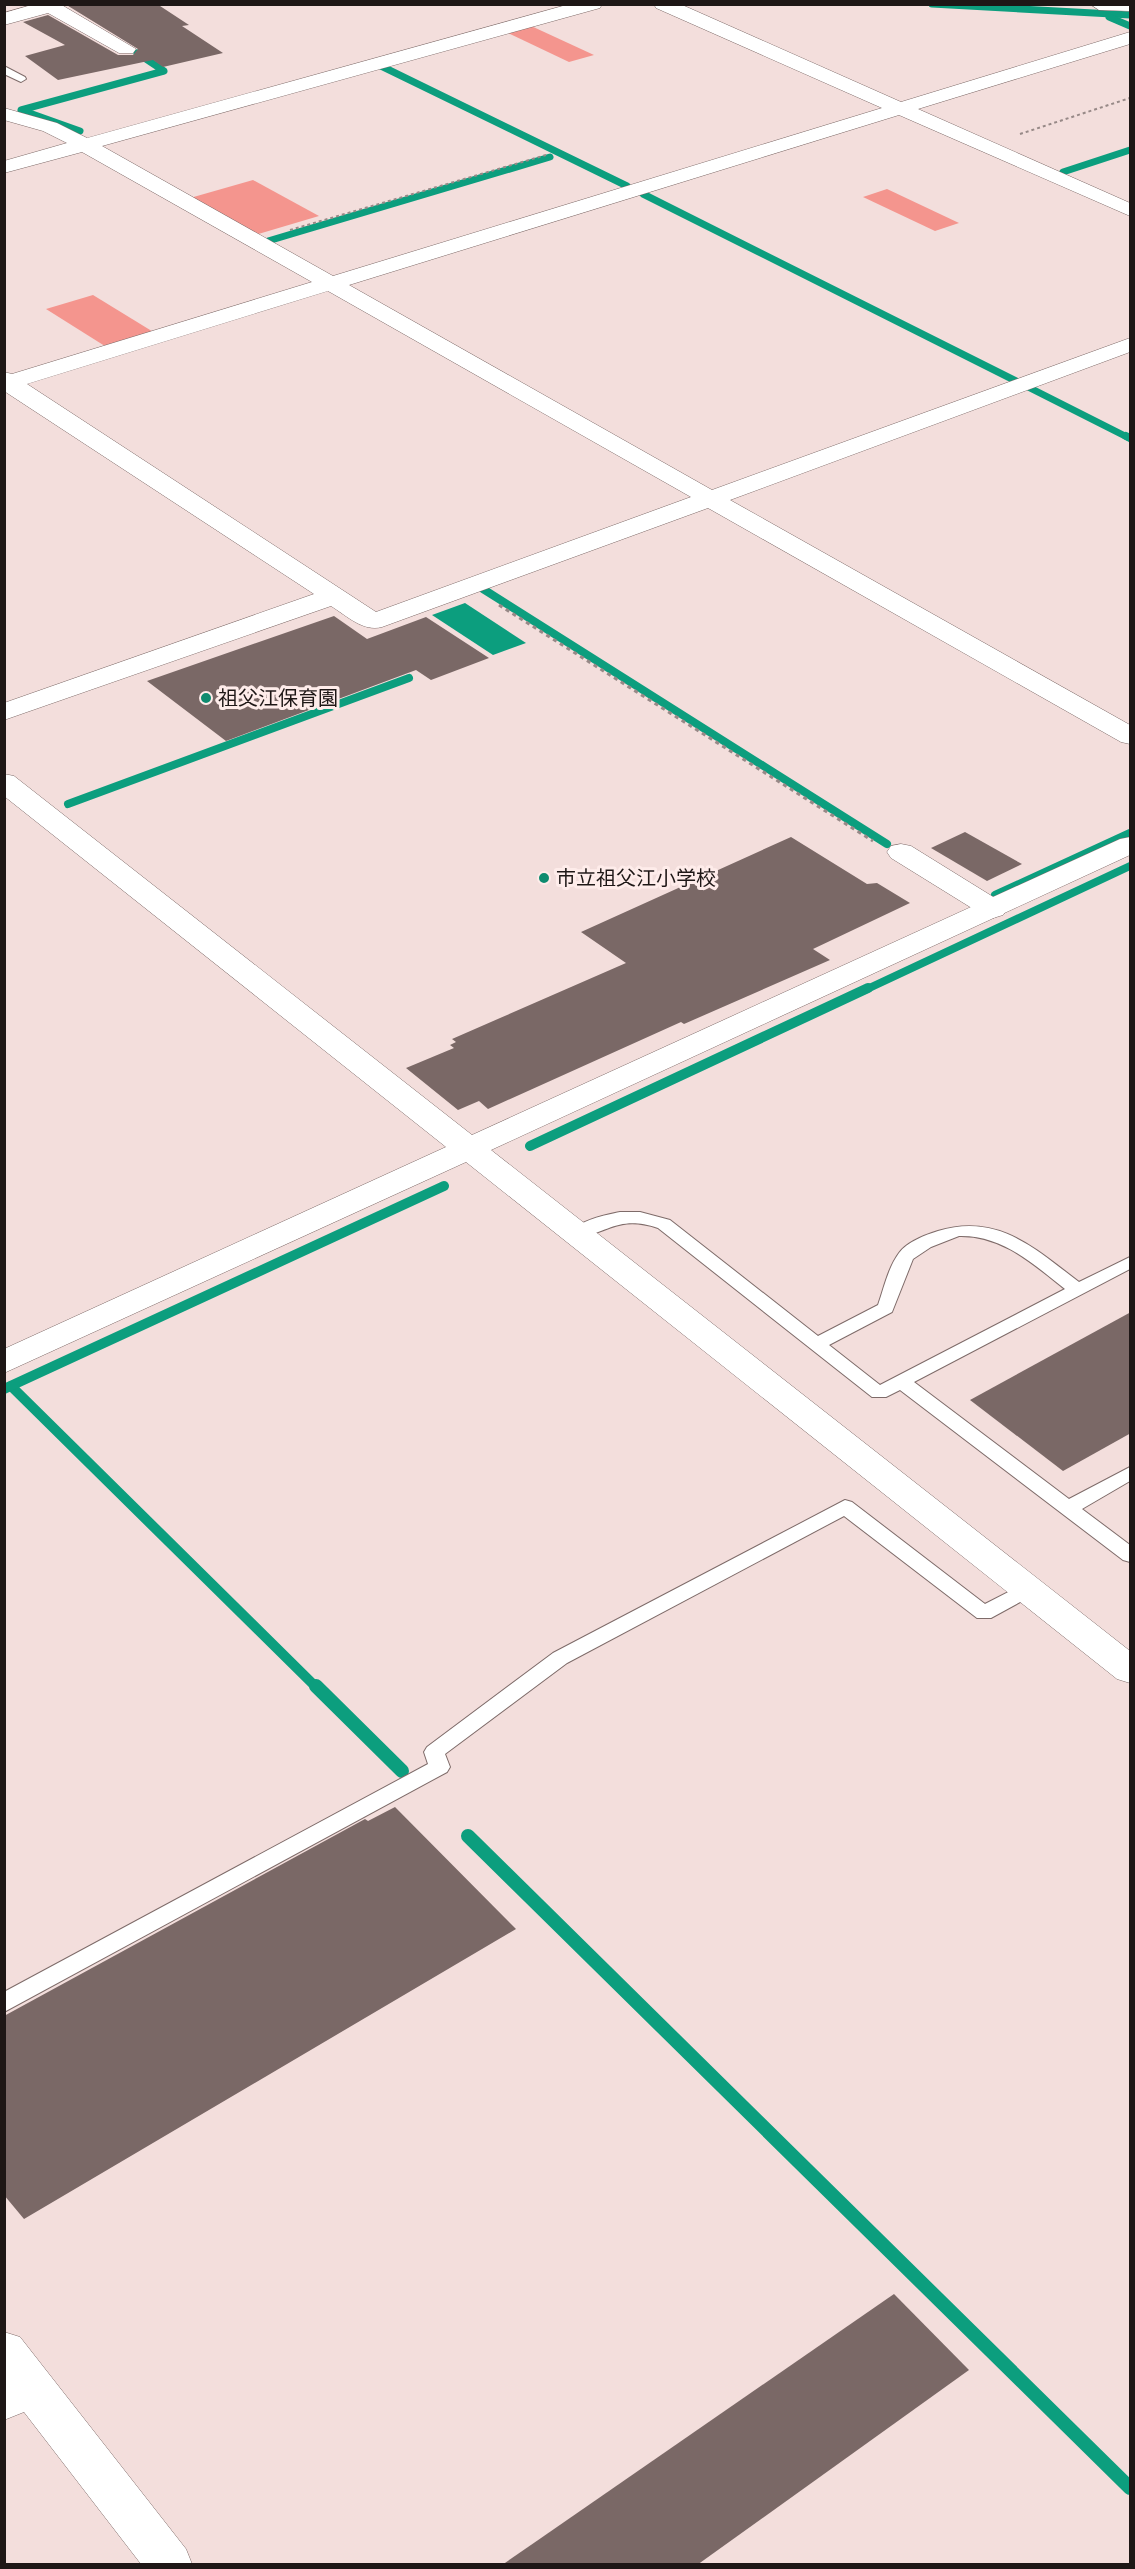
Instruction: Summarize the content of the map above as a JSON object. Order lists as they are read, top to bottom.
{
  "places": ["祖父江保育園", "市立祖父江小学校"]
}
